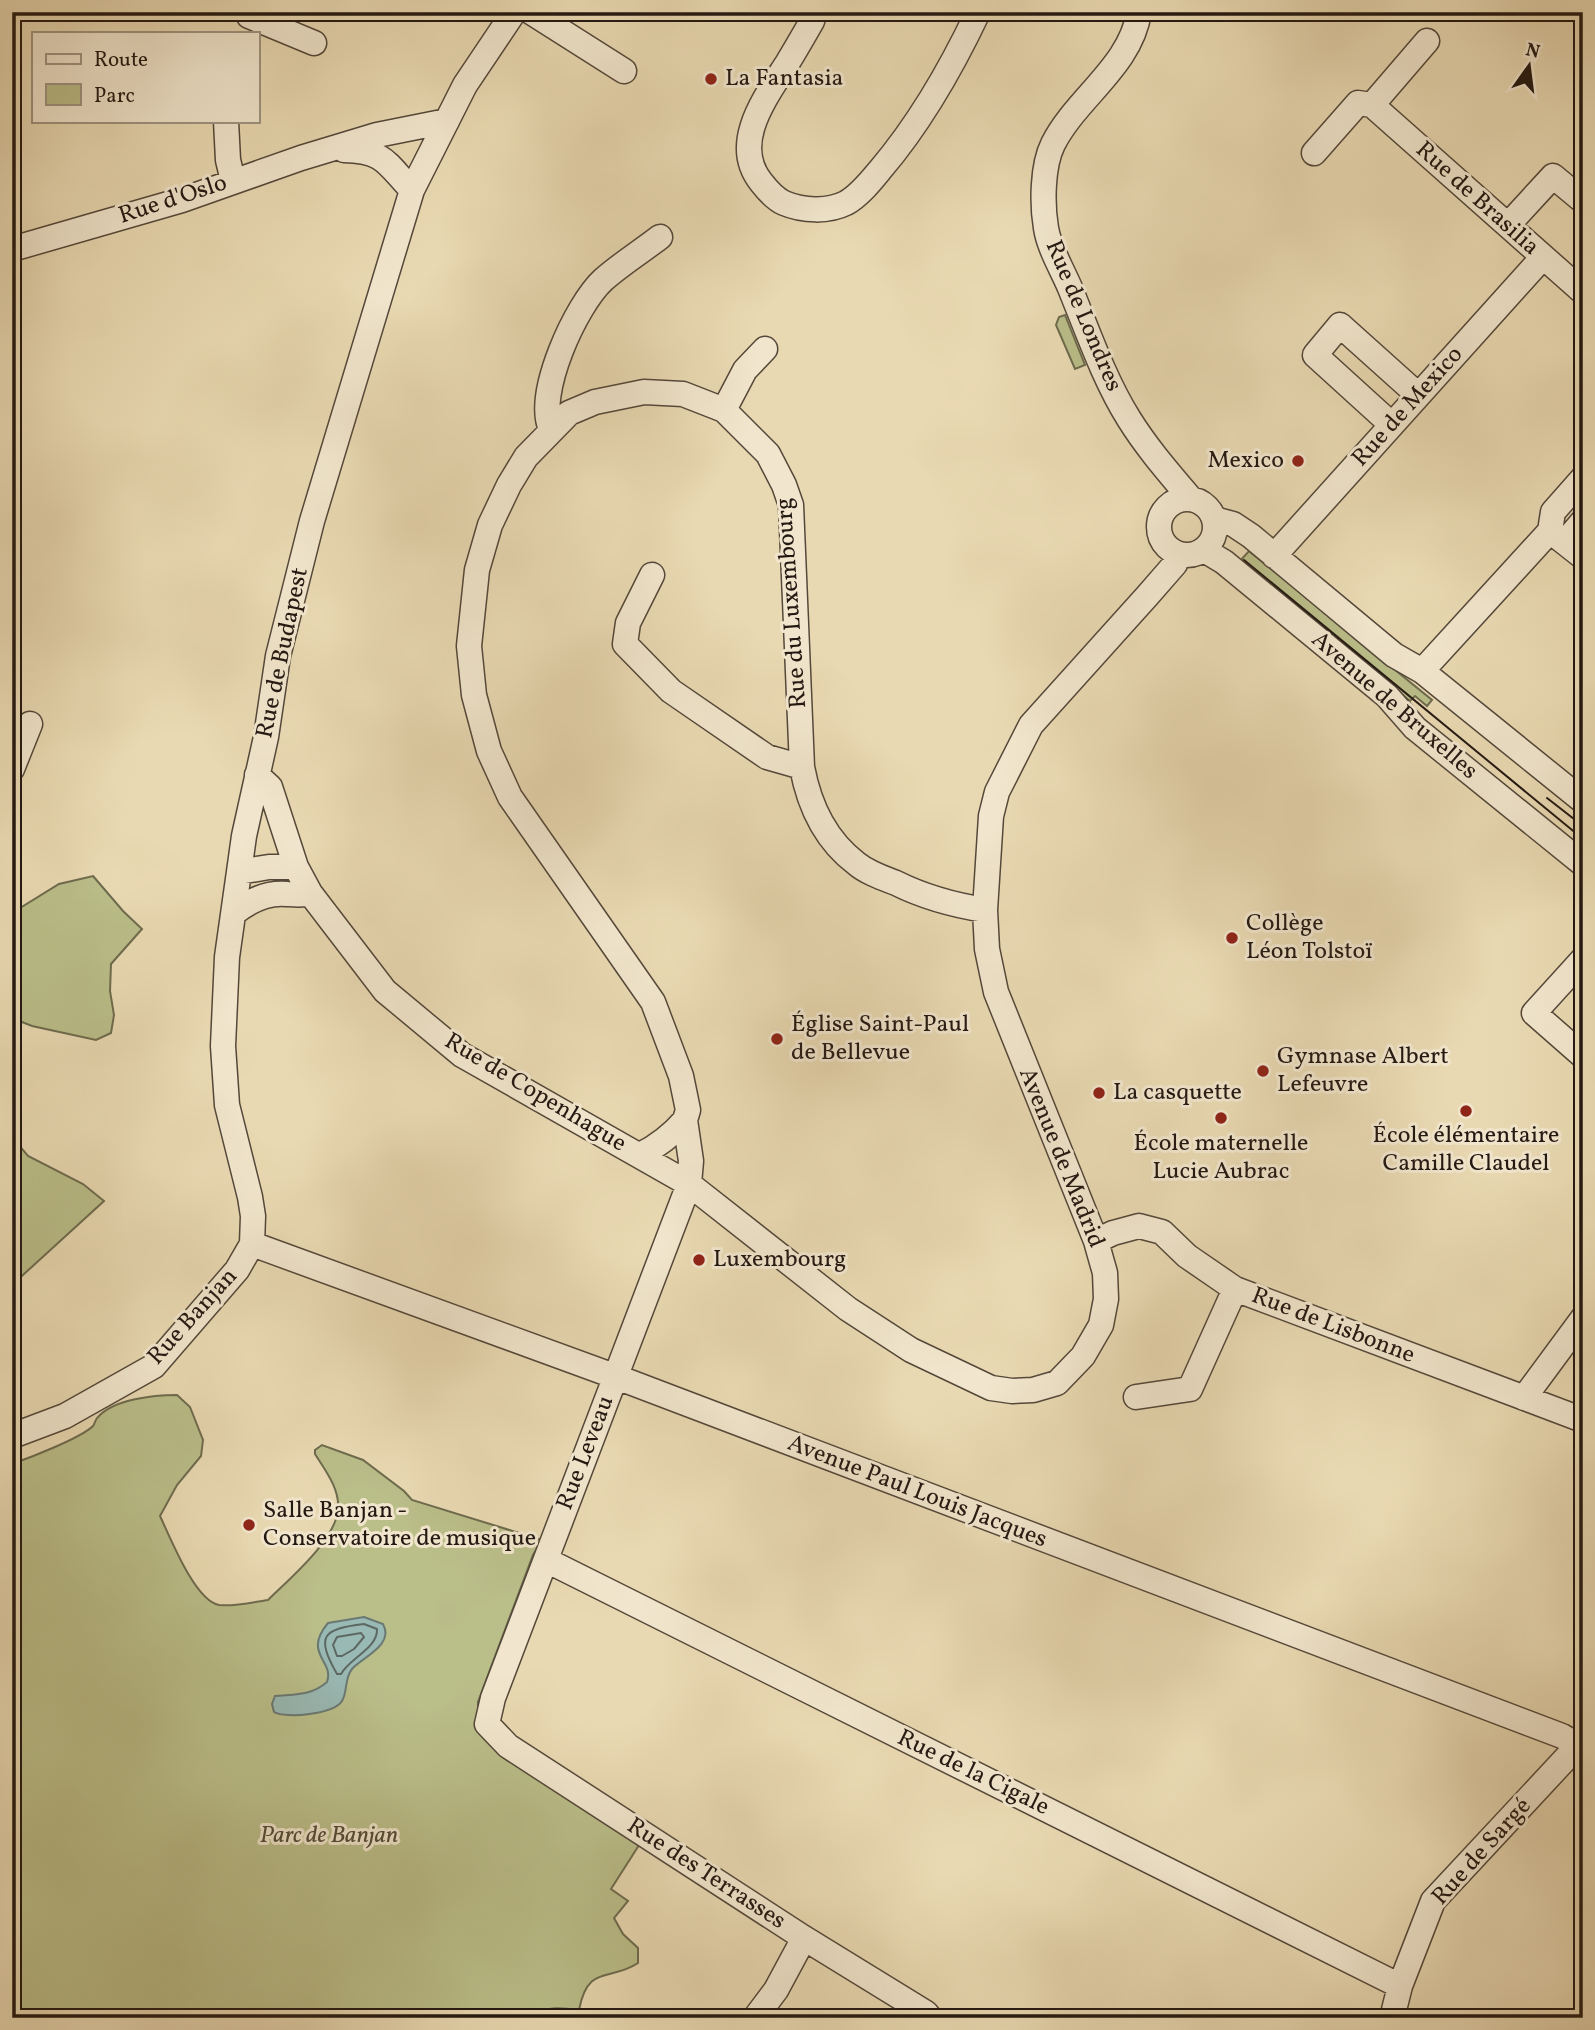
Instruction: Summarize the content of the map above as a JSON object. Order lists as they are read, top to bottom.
{
  "streets": {
    "street": [
      "Rue de Brasilia",
      "Rue d'Oslo",
      "Rue de Londres",
      "Rue de Mexico",
      "Rue du Luxembourg",
      "Rue de Budapest",
      "Avenue de Bruxelles",
      "Rue de Copenhague",
      "Avenue de Madrid",
      "Rue Banjan",
      "Rue de Lisbonne",
      "Rue Leveau",
      "Avenue Paul Louis Jacques",
      "Rue de la Cigale",
      "Rue de Sargé",
      "Rue des Terrasses"
    ]
  },
  "crossings": [
    ["Rue de Brasilia", "Rue de Mexico"],
    ["Rue d'Oslo", "Rue de Budapest"],
    ["Rue de Londres", "Avenue de Bruxelles"],
    ["Rue de Londres", "Avenue de Madrid"],
    ["Rue de Mexico", "Avenue de Bruxelles"],
    ["Rue du Luxembourg", "Rue de Copenhague"],
    ["Rue du Luxembourg", "Avenue de Madrid"],
    ["Rue du Luxembourg", "Rue Leveau"],
    ["Rue de Budapest", "Rue de Copenhague"],
    ["Rue de Budapest", "Rue Banjan"],
    ["Rue de Budapest", "Avenue Paul Louis Jacques"],
    ["Avenue de Bruxelles", "Avenue de Madrid"],
    ["Rue de Copenhague", "Avenue de Madrid"],
    ["Rue de Copenhague", "Rue Leveau"],
    ["Avenue de Madrid", "Rue de Lisbonne"],
    ["Avenue de Madrid", "Rue Leveau"],
    ["Rue Banjan", "Avenue Paul Louis Jacques"],
    ["Rue Leveau", "Avenue Paul Louis Jacques"],
    ["Rue Leveau", "Rue de la Cigale"],
    ["Rue Leveau", "Rue des Terrasses"],
    ["Avenue Paul Louis Jacques", "Rue de Sargé"],
    ["Rue de la Cigale", "Rue de Sargé"]
  ],
  "parks": ["Parc de Banjan"],
  "places": [
    "La Fantasia",
    "Mexico",
    "Collège Léon Tolstoï",
    "Église Saint-Paul de Bellevue",
    "Gymnase Albert Lefeuvre",
    "La casquette",
    "École élémentaire Camille Claudel",
    "École maternelle Lucie Aubrac",
    "Luxembourg",
    "Salle Banjan - Conservatoire de musique"
  ],
  "legend": ["Route", "Parc"],
  "north": "top"
}
